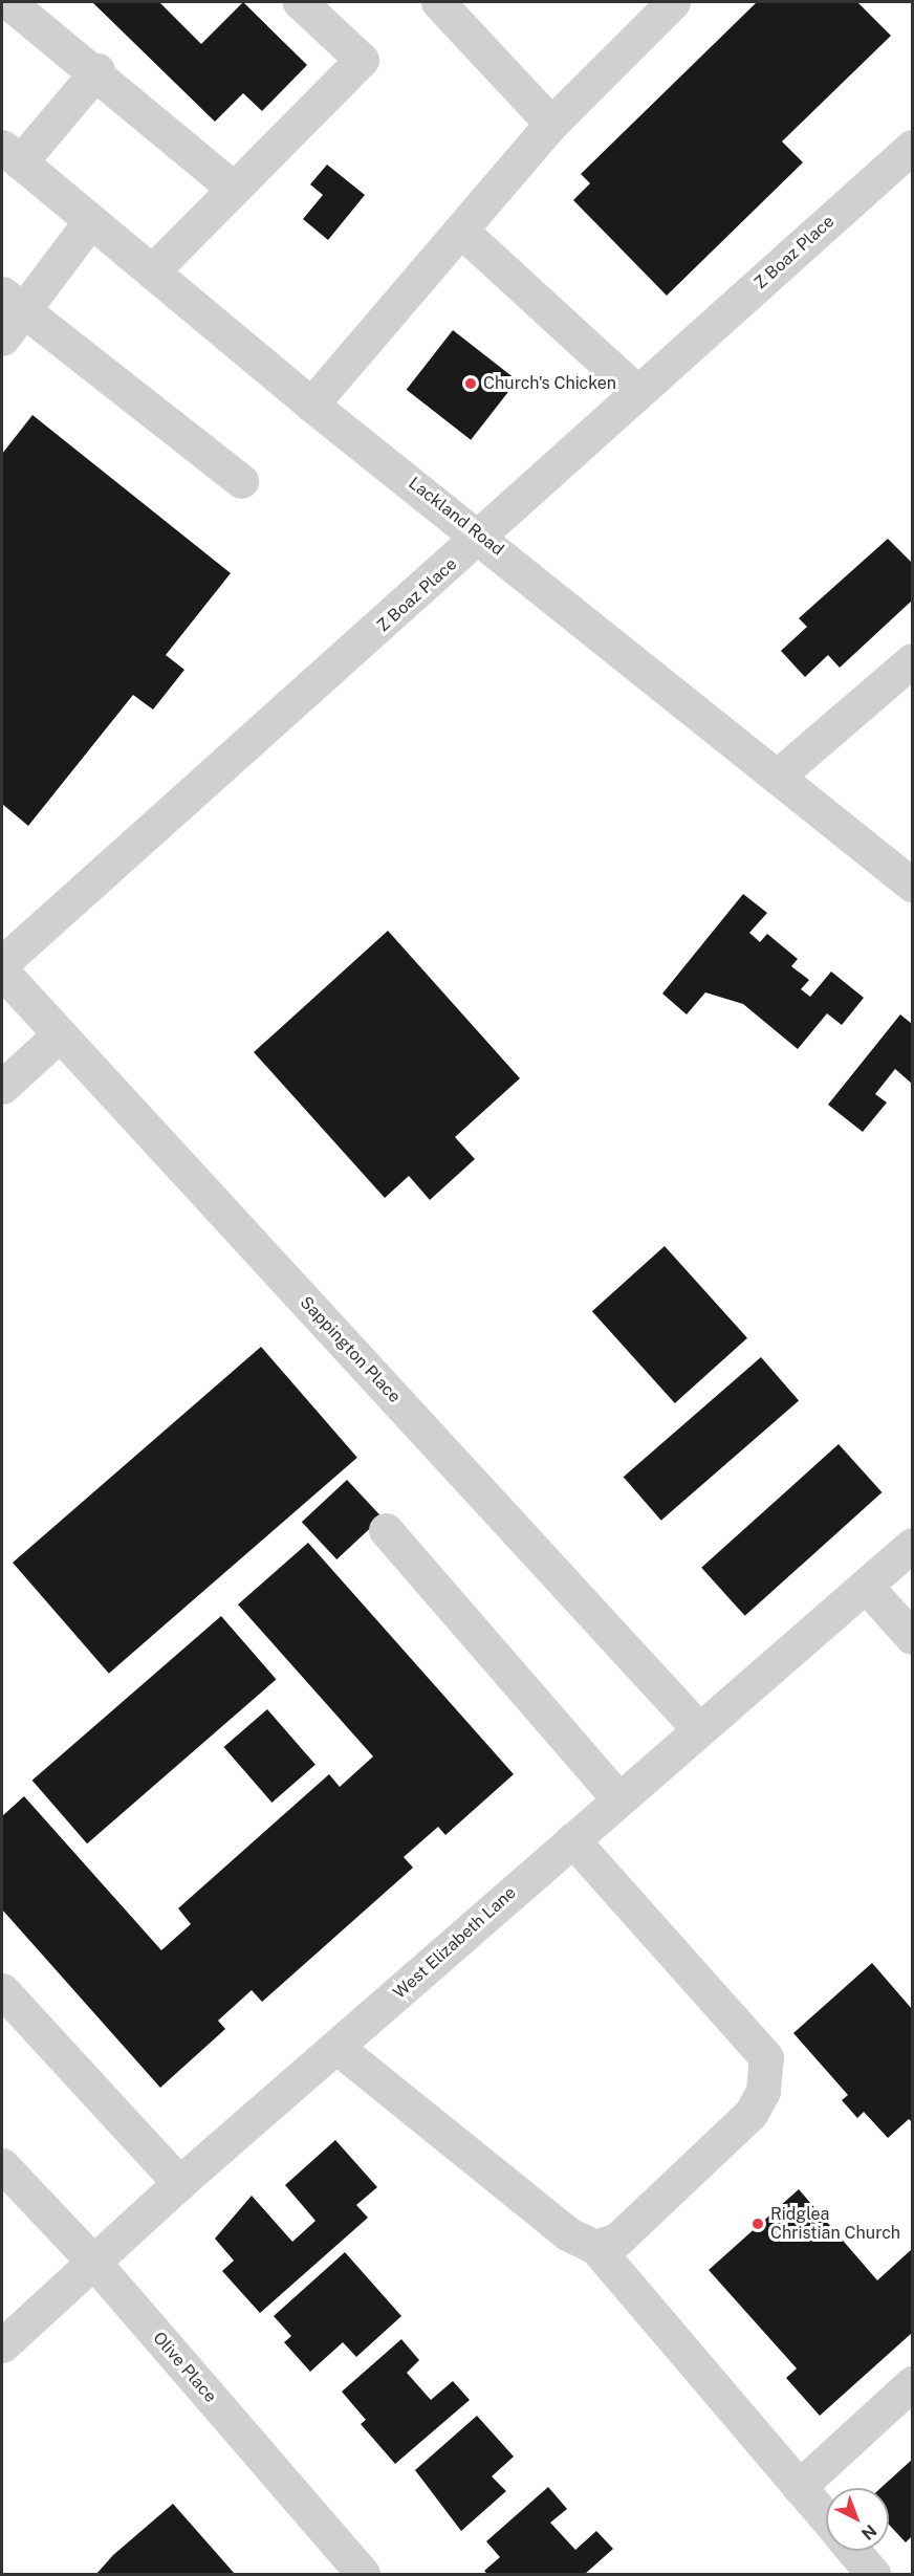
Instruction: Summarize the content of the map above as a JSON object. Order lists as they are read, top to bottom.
{
  "streets": {
    "street": [
      "Z Boaz Place",
      "Lackland Road",
      "Sappington Place",
      "West Elizabeth Lane",
      "Olive Place"
    ]
  },
  "crossings": [
    ["Z Boaz Place", "Lackland Road"],
    ["Sappington Place", "West Elizabeth Lane"],
    ["West Elizabeth Lane", "Olive Place"]
  ],
  "places": ["Church's Chicken", "Ridglea Christian Church"],
  "north": "bottom right"
}
